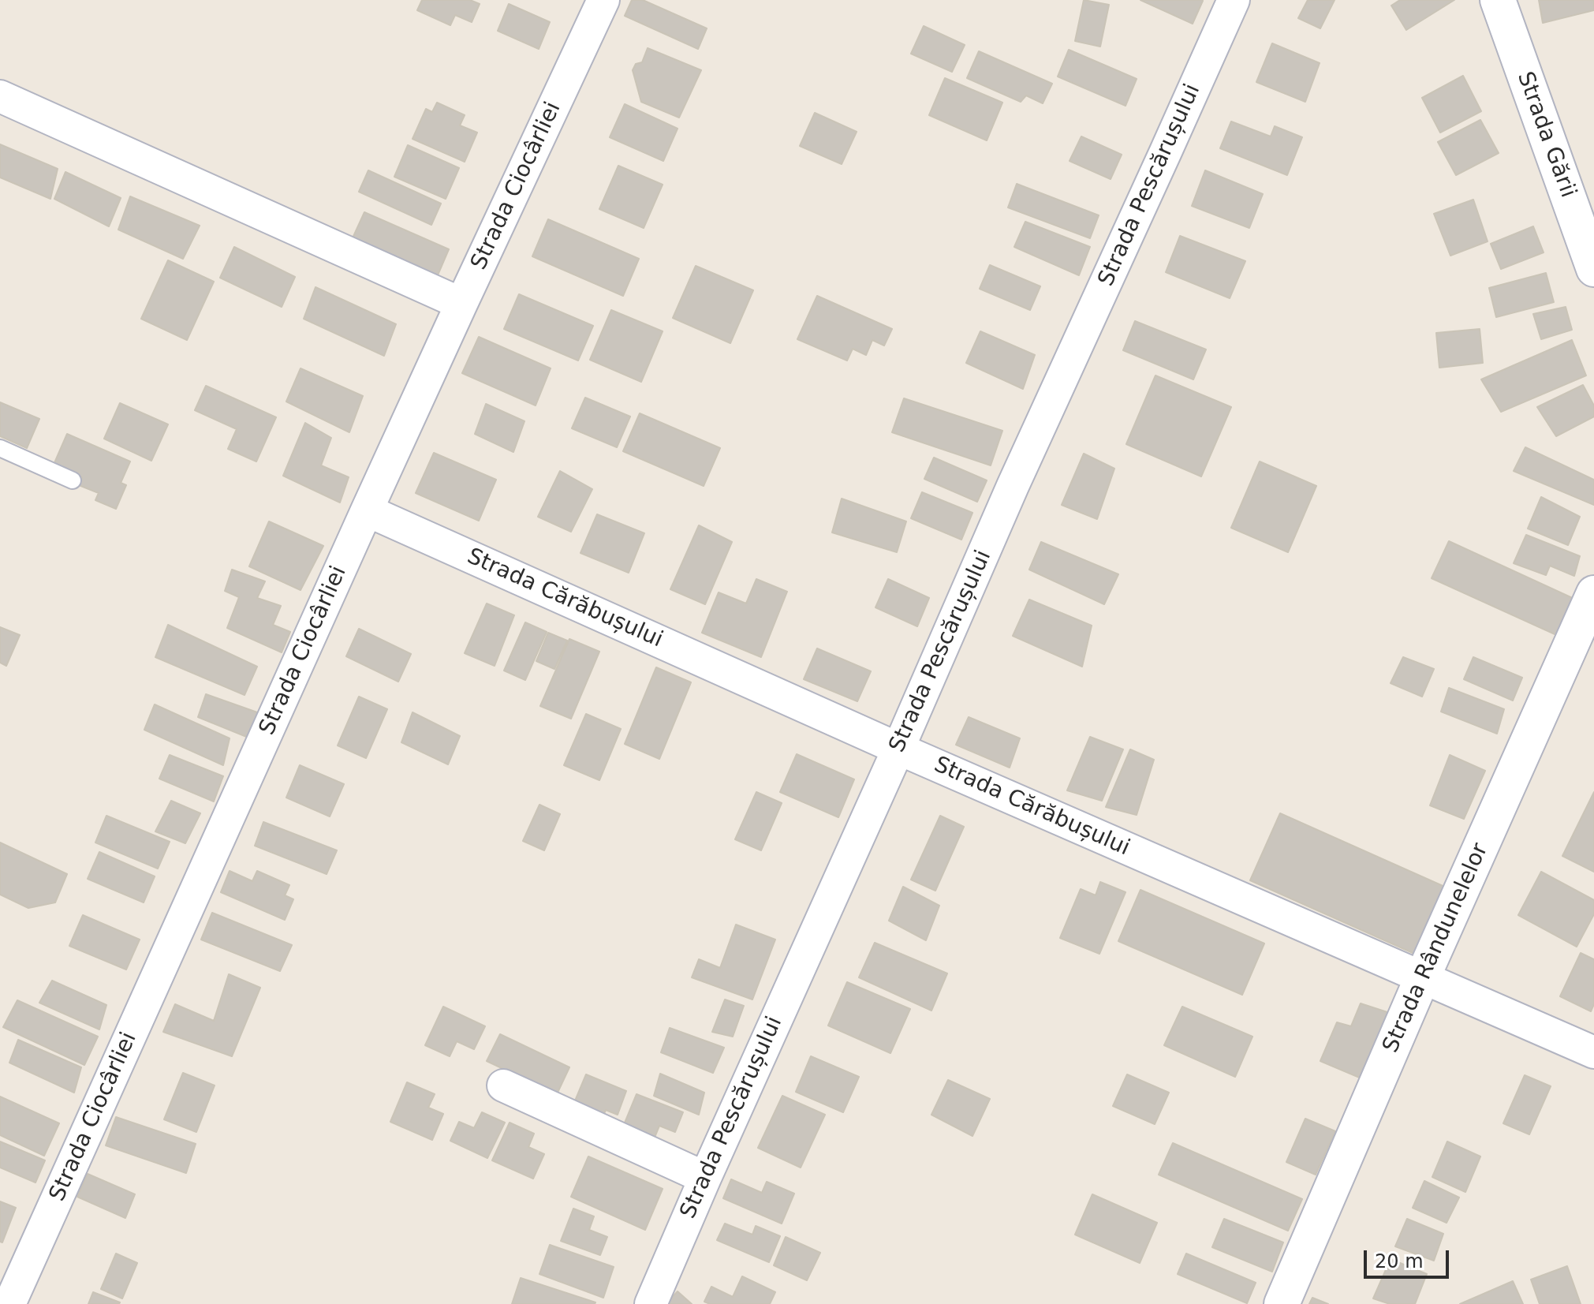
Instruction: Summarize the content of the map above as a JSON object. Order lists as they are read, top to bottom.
{
  "streets": {
    "street": [
      "Strada Gării",
      "Strada Pescărușului",
      "Strada Ciocârliei",
      "Strada Cărăbușului",
      "Strada Rândunelelor"
    ]
  },
  "crossings": [
    ["Strada Pescărușului", "Strada Cărăbușului"],
    ["Strada Ciocârliei", "Strada Cărăbușului"],
    ["Strada Cărăbușului", "Strada Rândunelelor"]
  ],
  "scale_bar": "20 m"
}
